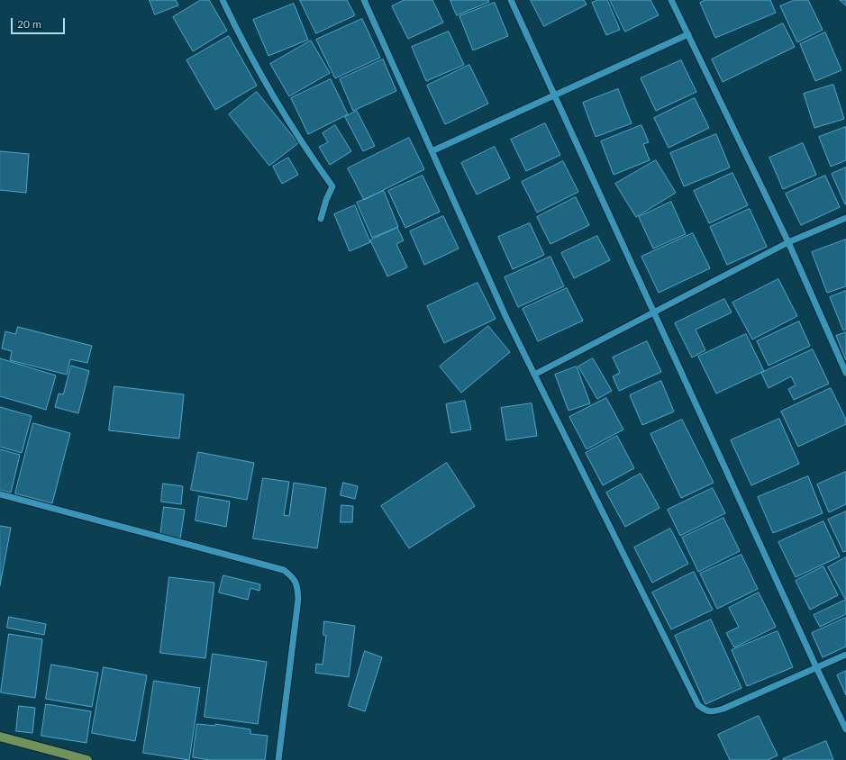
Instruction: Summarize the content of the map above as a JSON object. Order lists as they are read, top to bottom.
{
  "scale_bar": "20 m"
}
